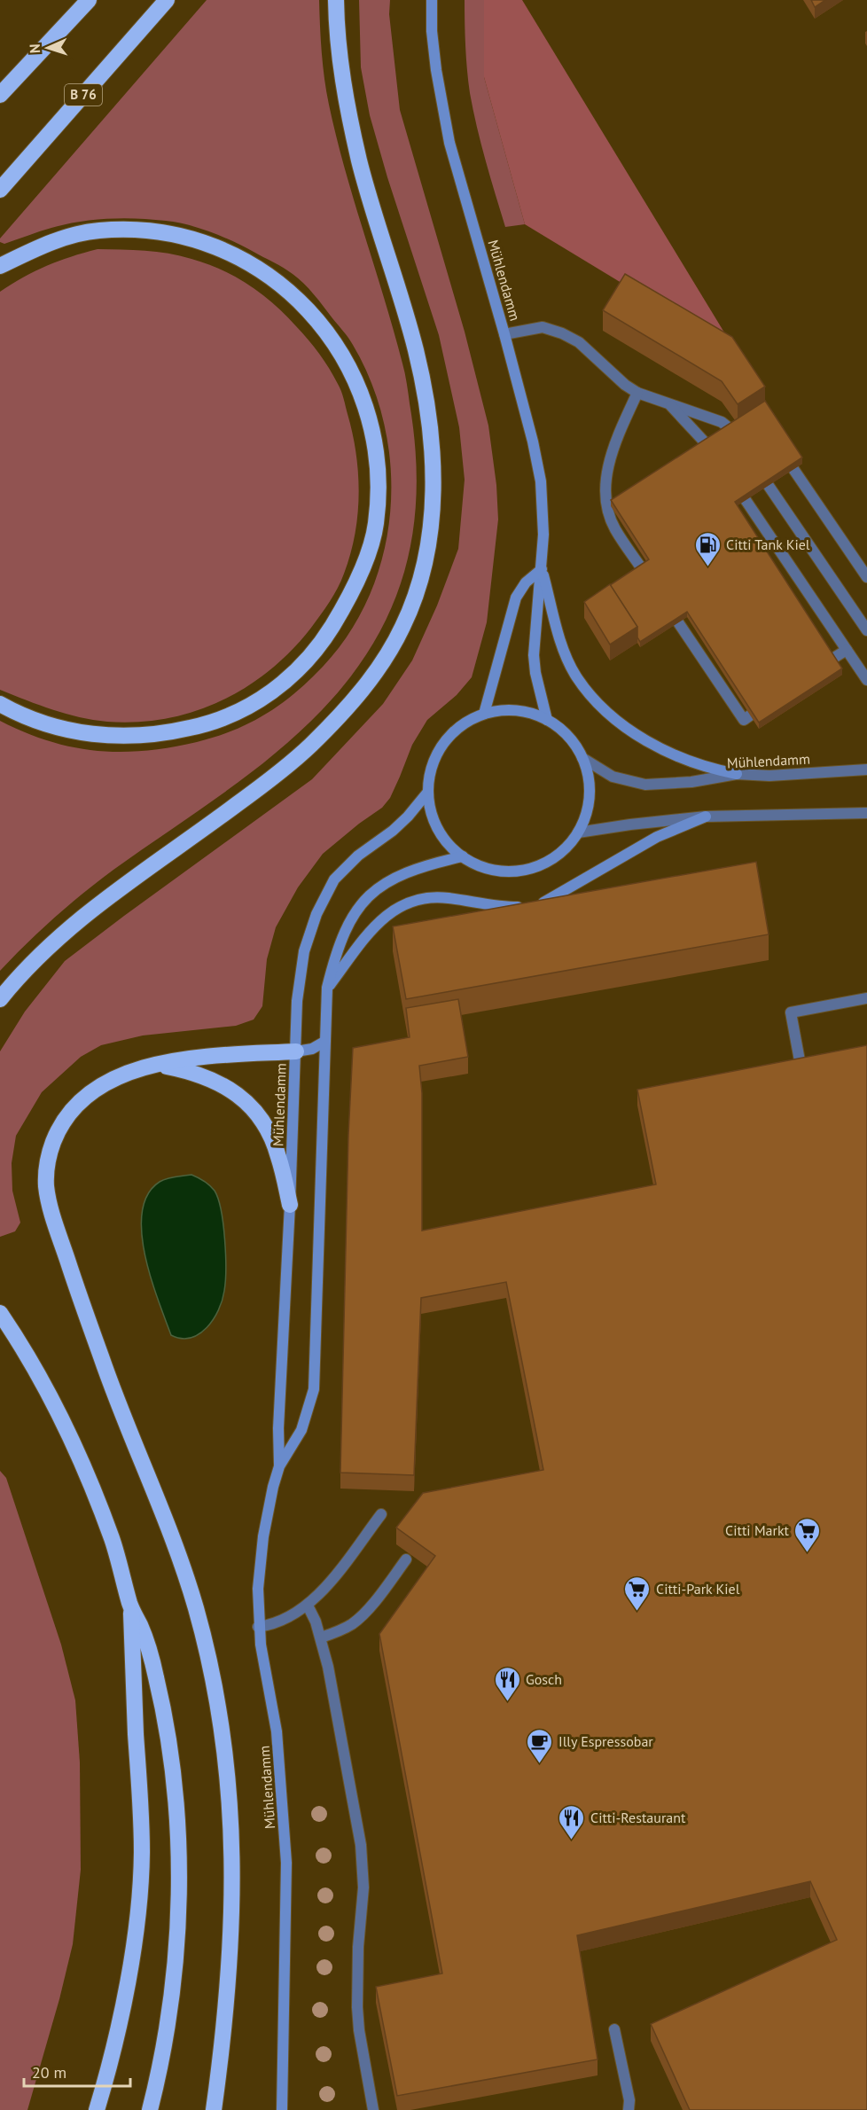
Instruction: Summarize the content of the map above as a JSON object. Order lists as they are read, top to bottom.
{
  "streets": {
    "highway": ["B 76"],
    "street": ["Mühlendamm"]
  },
  "places": {
    "fuel station": ["Citti Tank Kiel"],
    "supermarket": ["Citti Markt", "Citti-Park Kiel"],
    "restaurant": ["Gosch", "Citti-Restaurant"],
    "cafe": ["Illy Espressobar"]
  },
  "scale_bar": "20 m",
  "north": "left"
}
